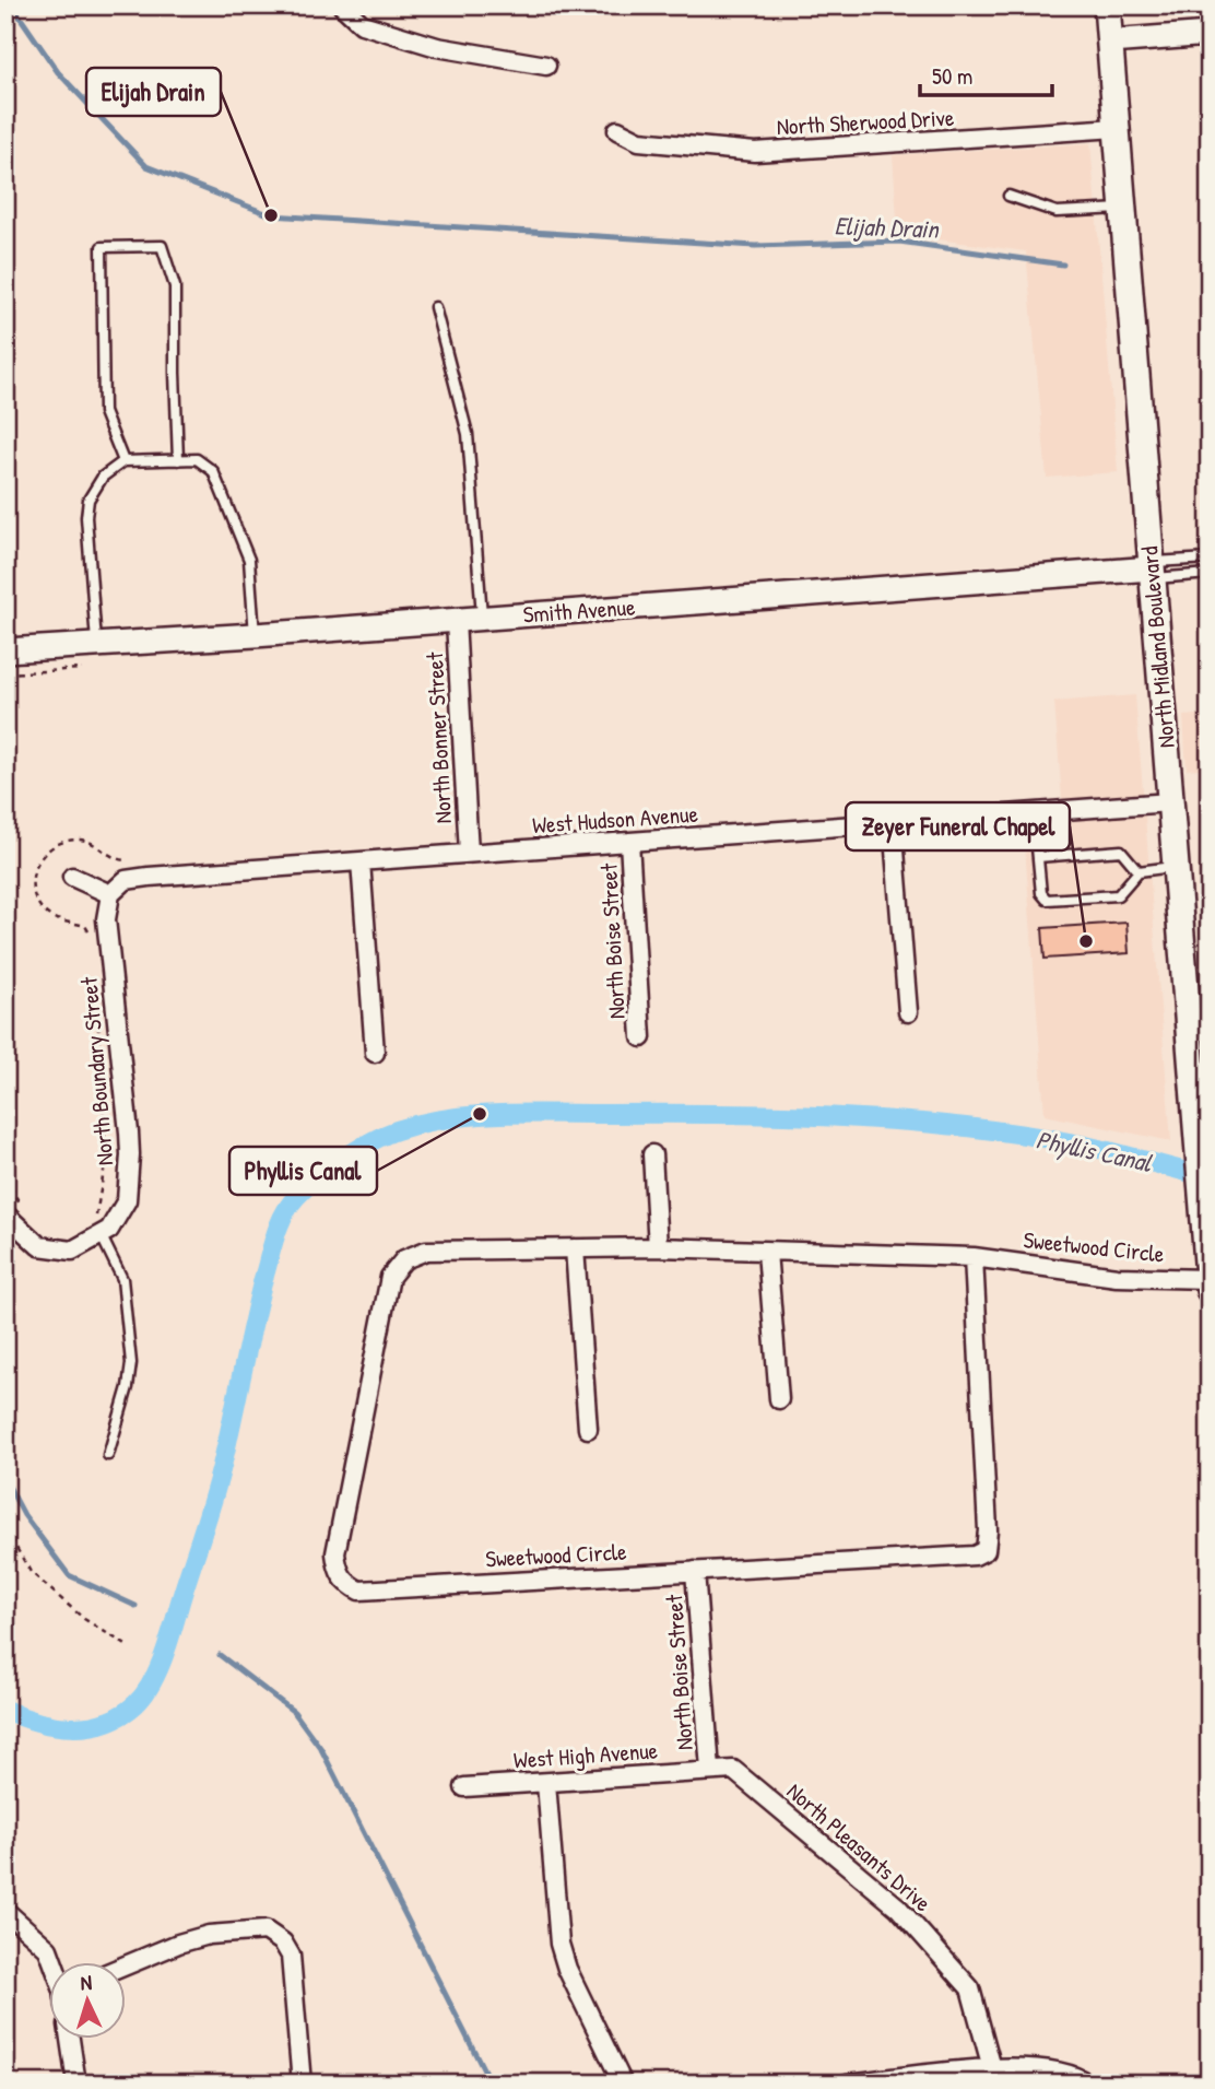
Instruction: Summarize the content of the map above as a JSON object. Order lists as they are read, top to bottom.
{
  "streets": {
    "main road": ["North Midland Boulevard"],
    "street": [
      "North Sherwood Drive",
      "Smith Avenue",
      "North Bonner Street",
      "West Hudson Avenue",
      "North Boise Street",
      "North Boundary Street",
      "Sweetwood Circle",
      "West High Avenue",
      "North Pleasants Drive"
    ]
  },
  "crossings": [
    ["North Sherwood Drive", "North Midland Boulevard"],
    ["Smith Avenue", "North Midland Boulevard"],
    ["Smith Avenue", "North Bonner Street"],
    ["North Midland Boulevard", "West Hudson Avenue"],
    ["North Midland Boulevard", "Sweetwood Circle"],
    ["North Bonner Street", "West Hudson Avenue"],
    ["West Hudson Avenue", "North Boise Street"],
    ["West Hudson Avenue", "North Boundary Street"],
    ["North Boise Street", "Sweetwood Circle"],
    ["North Boise Street", "West High Avenue"],
    ["North Boise Street", "North Pleasants Drive"],
    ["West High Avenue", "North Pleasants Drive"]
  ],
  "water": ["Elijah Drain", "Phyllis Canal"],
  "places": ["Elijah Drain", "Zeyer Funeral Chapel", "Phyllis Canal"],
  "scale_bar": "50 m",
  "north": "top"
}
